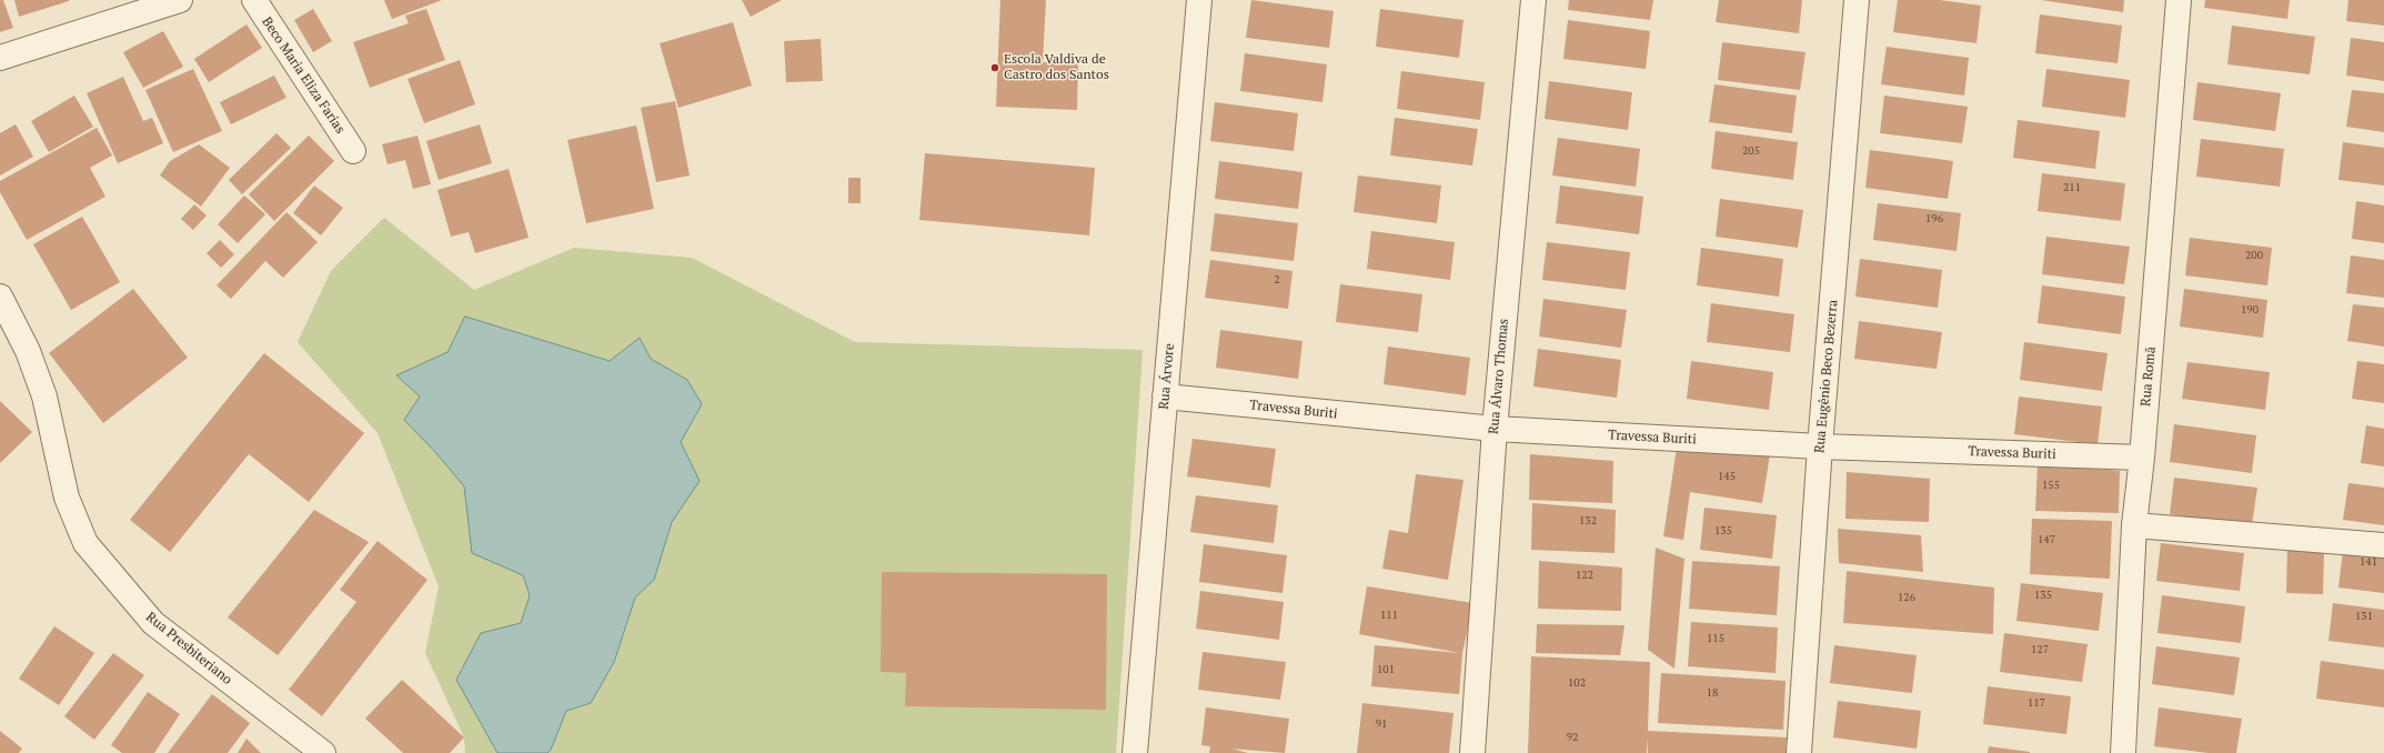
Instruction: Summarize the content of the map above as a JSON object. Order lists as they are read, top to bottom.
{
  "streets": {
    "street": [
      "Beco Maria Eliza Farias",
      "Rua Árvore",
      "Rua Álvaro Thomas",
      "Rua Eugênio Beco Bezerra",
      "Rua Romã",
      "Travessa Buriti",
      "Rua Presbiteriano"
    ]
  },
  "crossings": [
    ["Rua Árvore", "Travessa Buriti"],
    ["Rua Álvaro Thomas", "Travessa Buriti"],
    ["Rua Eugênio Beco Bezerra", "Travessa Buriti"],
    ["Rua Romã", "Travessa Buriti"]
  ],
  "places": ["Escola Valdiva de Castro dos Santos"],
  "house_numbers": [
    "205",
    "211",
    "196",
    "200",
    "2",
    "190",
    "145",
    "155",
    "132",
    "135",
    "147",
    "141",
    "122",
    "135",
    "126",
    "111",
    "131",
    "115",
    "127",
    "101",
    "102",
    "18",
    "117",
    "91",
    "92"
  ]
}
